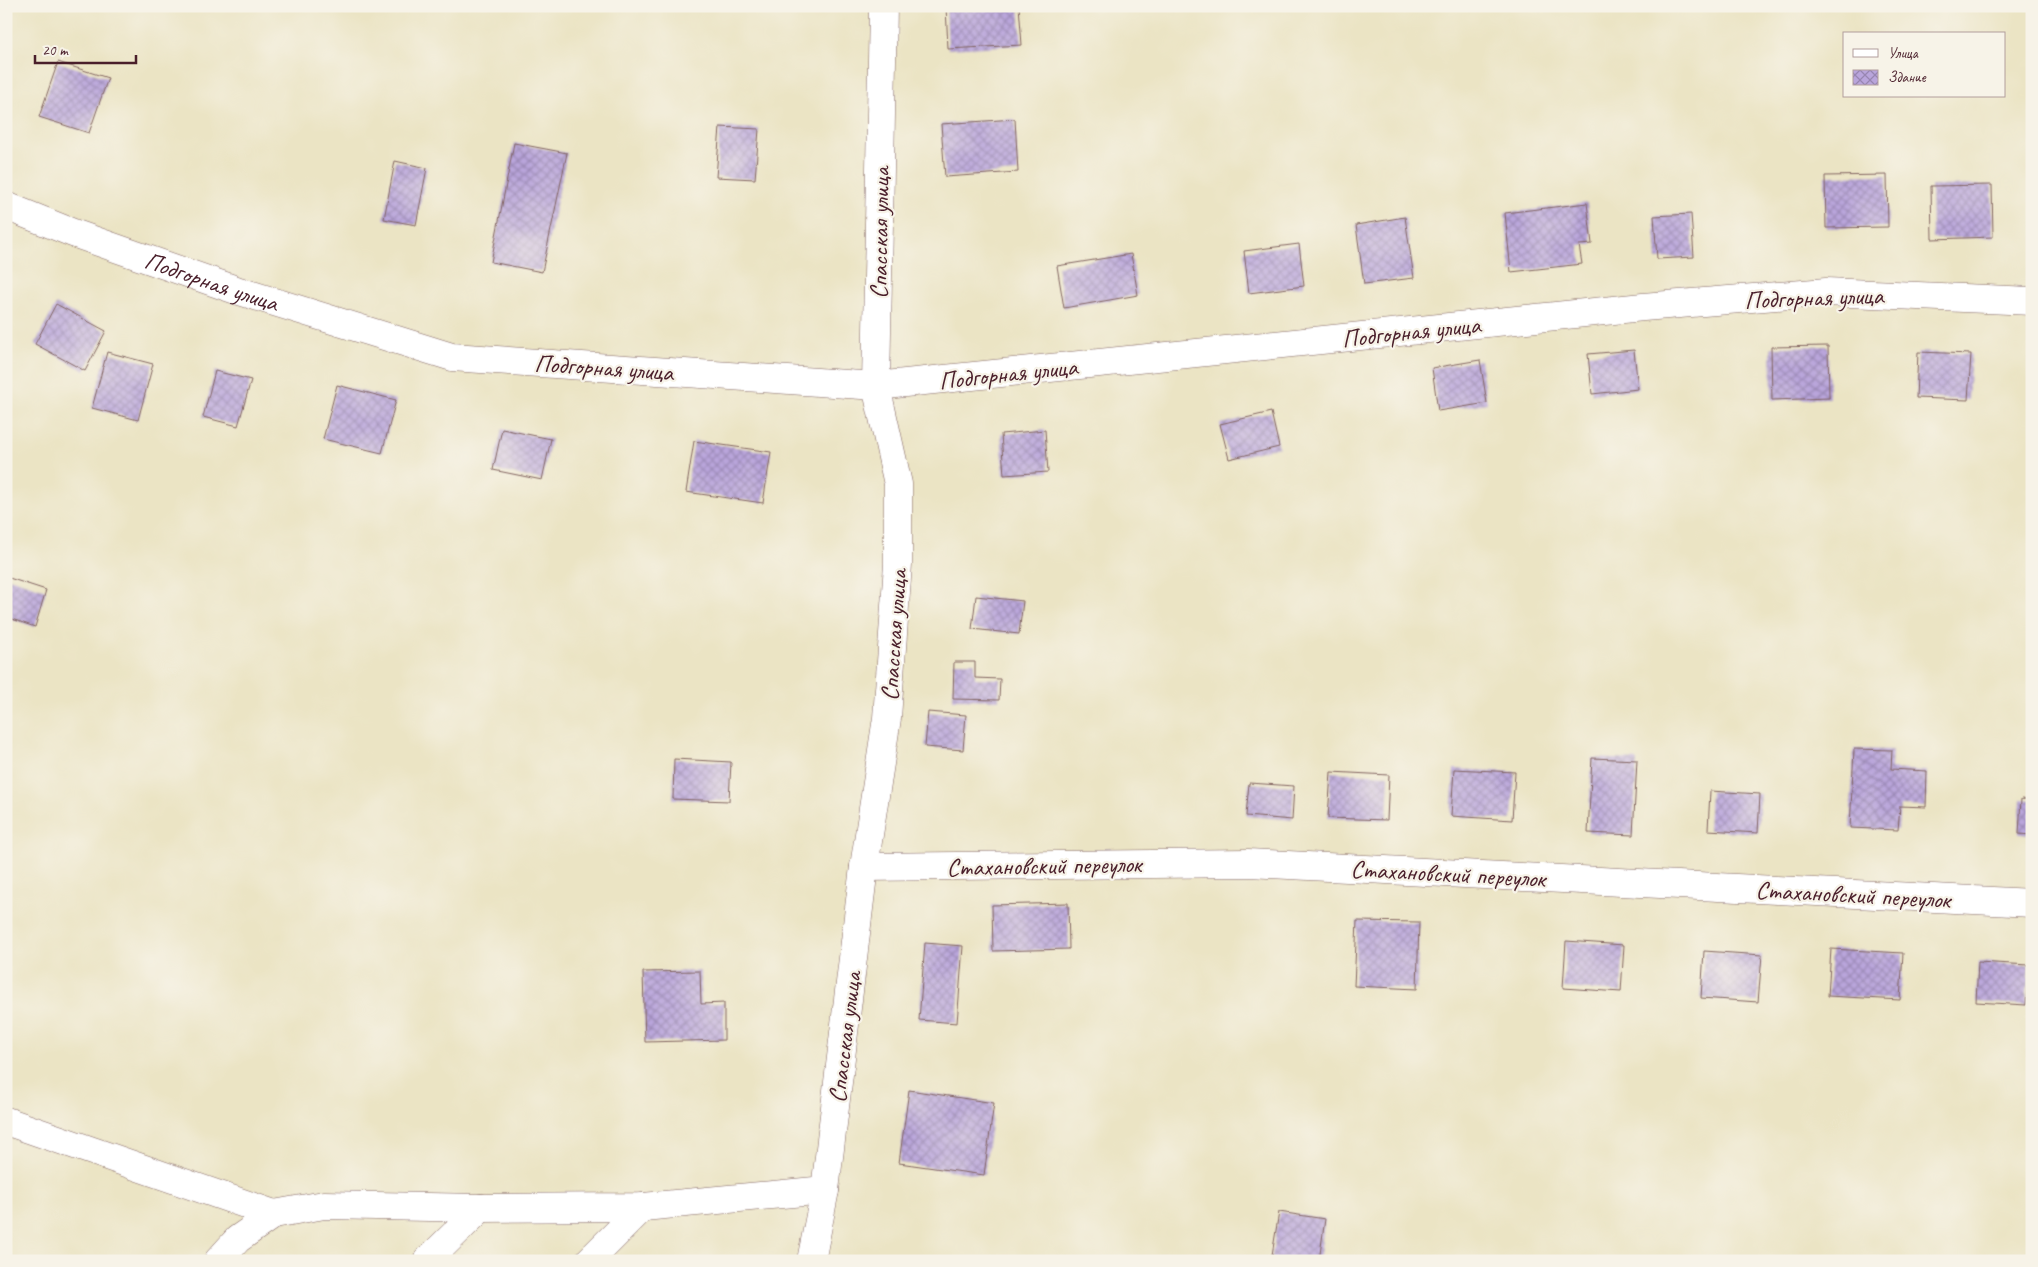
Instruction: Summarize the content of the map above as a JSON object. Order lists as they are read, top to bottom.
{
  "streets": {
    "street": ["Спасская улица", "Подгорная улица", "Стахановский переулок"]
  },
  "crossings": [
    ["Спасская улица", "Подгорная улица"],
    ["Спасская улица", "Стахановский переулок"]
  ],
  "legend": ["Улица", "Здание"],
  "scale_bar": "20 m"
}
